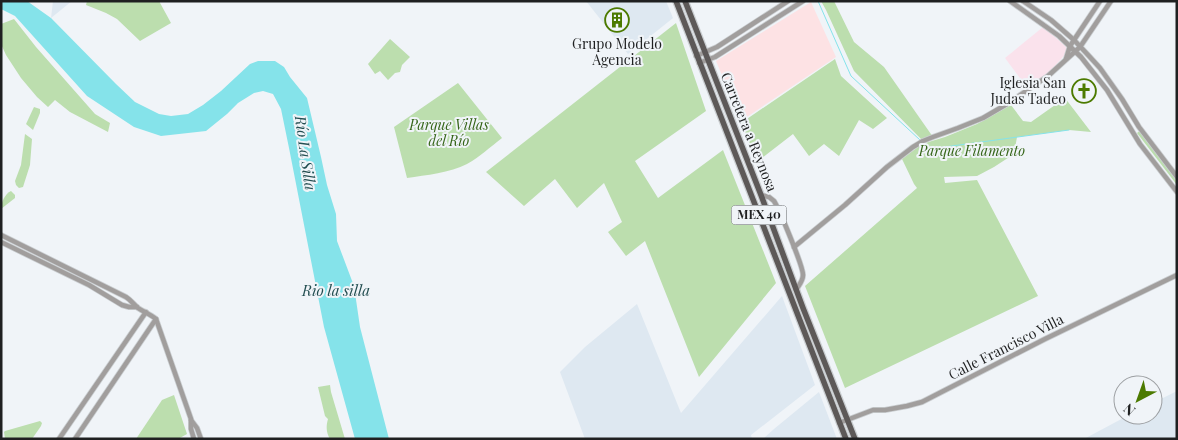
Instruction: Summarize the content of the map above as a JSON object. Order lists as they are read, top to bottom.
{
  "streets": {
    "main road": ["Carretera a Reynosa", "MEX 40"],
    "street": ["Calle Francisco Villa"]
  },
  "crossings": [
    ["Carretera a Reynosa", "Calle Francisco Villa"]
  ],
  "water": ["Río La Silla", "Rio la silla"],
  "parks": ["Parque Villas del Río", "Parque Filamento"],
  "places": {
    "building": ["Grupo Modelo Agencia"],
    "church": ["Iglesia San Judas Tadeo"]
  },
  "north": "bottom left"
}
